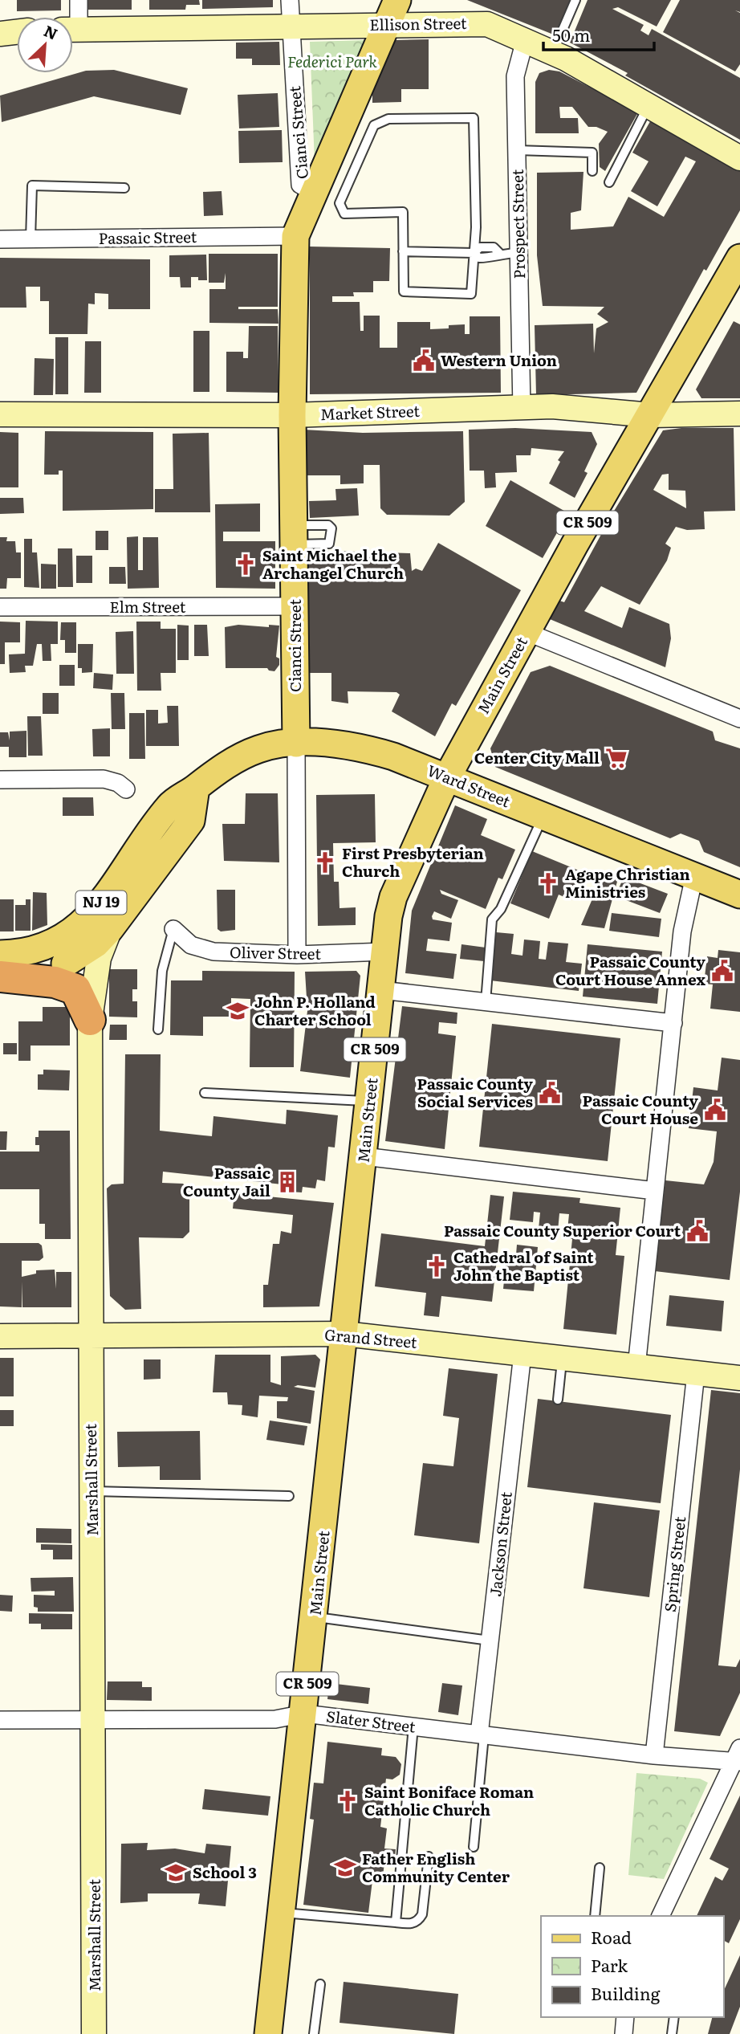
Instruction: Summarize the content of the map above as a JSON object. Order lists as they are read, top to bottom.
{
  "streets": {
    "highway": ["NJ 19"],
    "main road": [
      "Cianci Street",
      "CR 509",
      "Main Street",
      "Ward Street"
    ],
    "street": [
      "Ellison Street",
      "Prospect Street",
      "Passaic Street",
      "Market Street",
      "Elm Street",
      "Oliver Street",
      "Grand Street",
      "Marshall Street",
      "Jackson Street",
      "Spring Street",
      "Slater Street"
    ]
  },
  "crossings": [
    ["Ellison Street", "Cianci Street"],
    ["Ellison Street", "Prospect Street"],
    ["Cianci Street", "Passaic Street"],
    ["Cianci Street", "Market Street"],
    ["Cianci Street", "Elm Street"],
    ["Cianci Street", "Ward Street"],
    ["Cianci Street", "Oliver Street"],
    ["Prospect Street", "Market Street"],
    ["Market Street", "Main Street"],
    ["Main Street", "Ward Street"],
    ["Main Street", "Oliver Street"],
    ["Main Street", "Grand Street"],
    ["Main Street", "Slater Street"],
    ["Ward Street", "NJ 19"],
    ["NJ 19", "Marshall Street"],
    ["Grand Street", "Marshall Street"],
    ["Grand Street", "Jackson Street"],
    ["Grand Street", "Spring Street"],
    ["Marshall Street", "Slater Street"],
    ["Jackson Street", "Slater Street"],
    ["Spring Street", "Slater Street"]
  ],
  "parks": ["Federici Park"],
  "places": {
    "public building": [
      "Western Union",
      "Passaic County Court House Annex",
      "Passaic County Social Services",
      "Passaic County Court House",
      "Passaic County Superior Court"
    ],
    "church": [
      "Saint Michael the Archangel Church",
      "First Presbyterian Church",
      "Agape Christian Ministries",
      "Cathedral of Saint John the Baptist",
      "Saint Boniface Roman Catholic Church"
    ],
    "supermarket": ["Center City Mall"],
    "school or university": ["John P. Holland Charter School", "Father English Community Center", "School 3"],
    "building": ["Passaic County Jail"]
  },
  "legend": ["Road", "Park", "Building"],
  "scale_bar": "50 m",
  "north": "top right"
}
